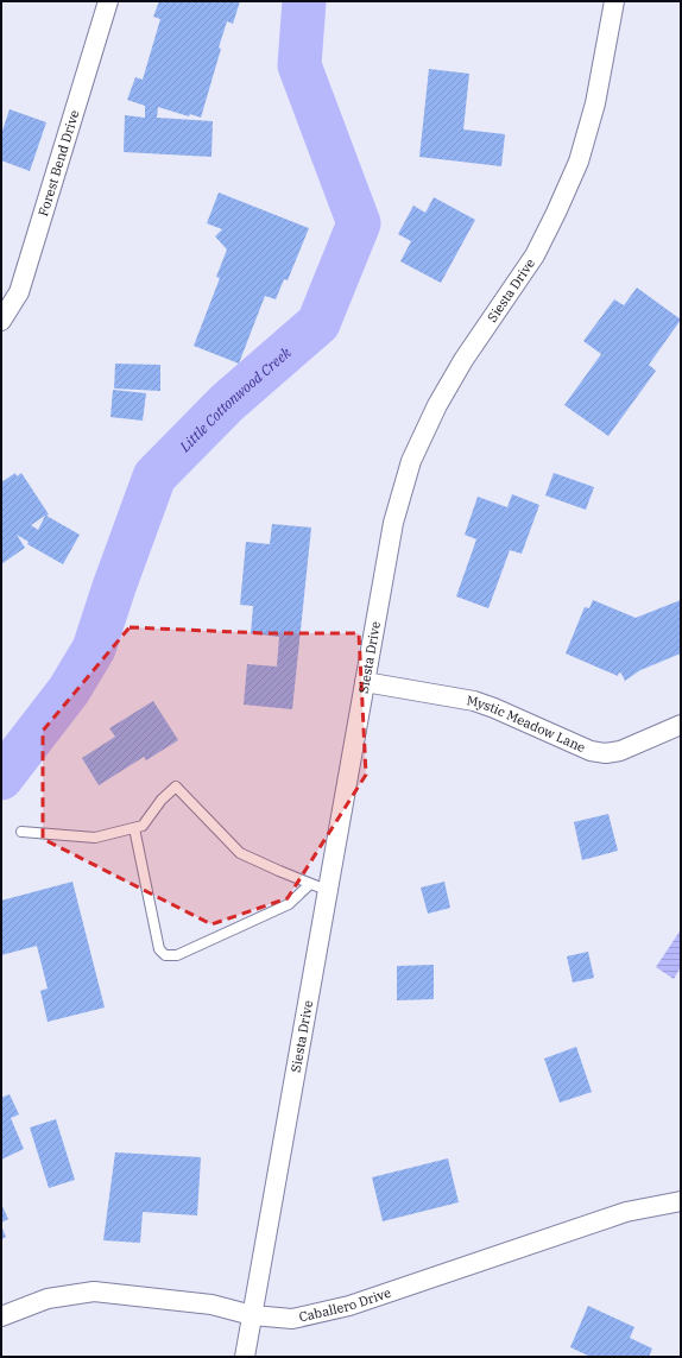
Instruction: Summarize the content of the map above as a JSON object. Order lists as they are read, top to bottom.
{
  "streets": {
    "street": [
      "Forest Bend Drive",
      "Siesta Drive",
      "Mystic Meadow Lane",
      "Caballero Drive"
    ]
  },
  "crossings": [
    ["Siesta Drive", "Mystic Meadow Lane"],
    ["Siesta Drive", "Caballero Drive"]
  ],
  "water": ["Little Cottonwood Creek"]
}
